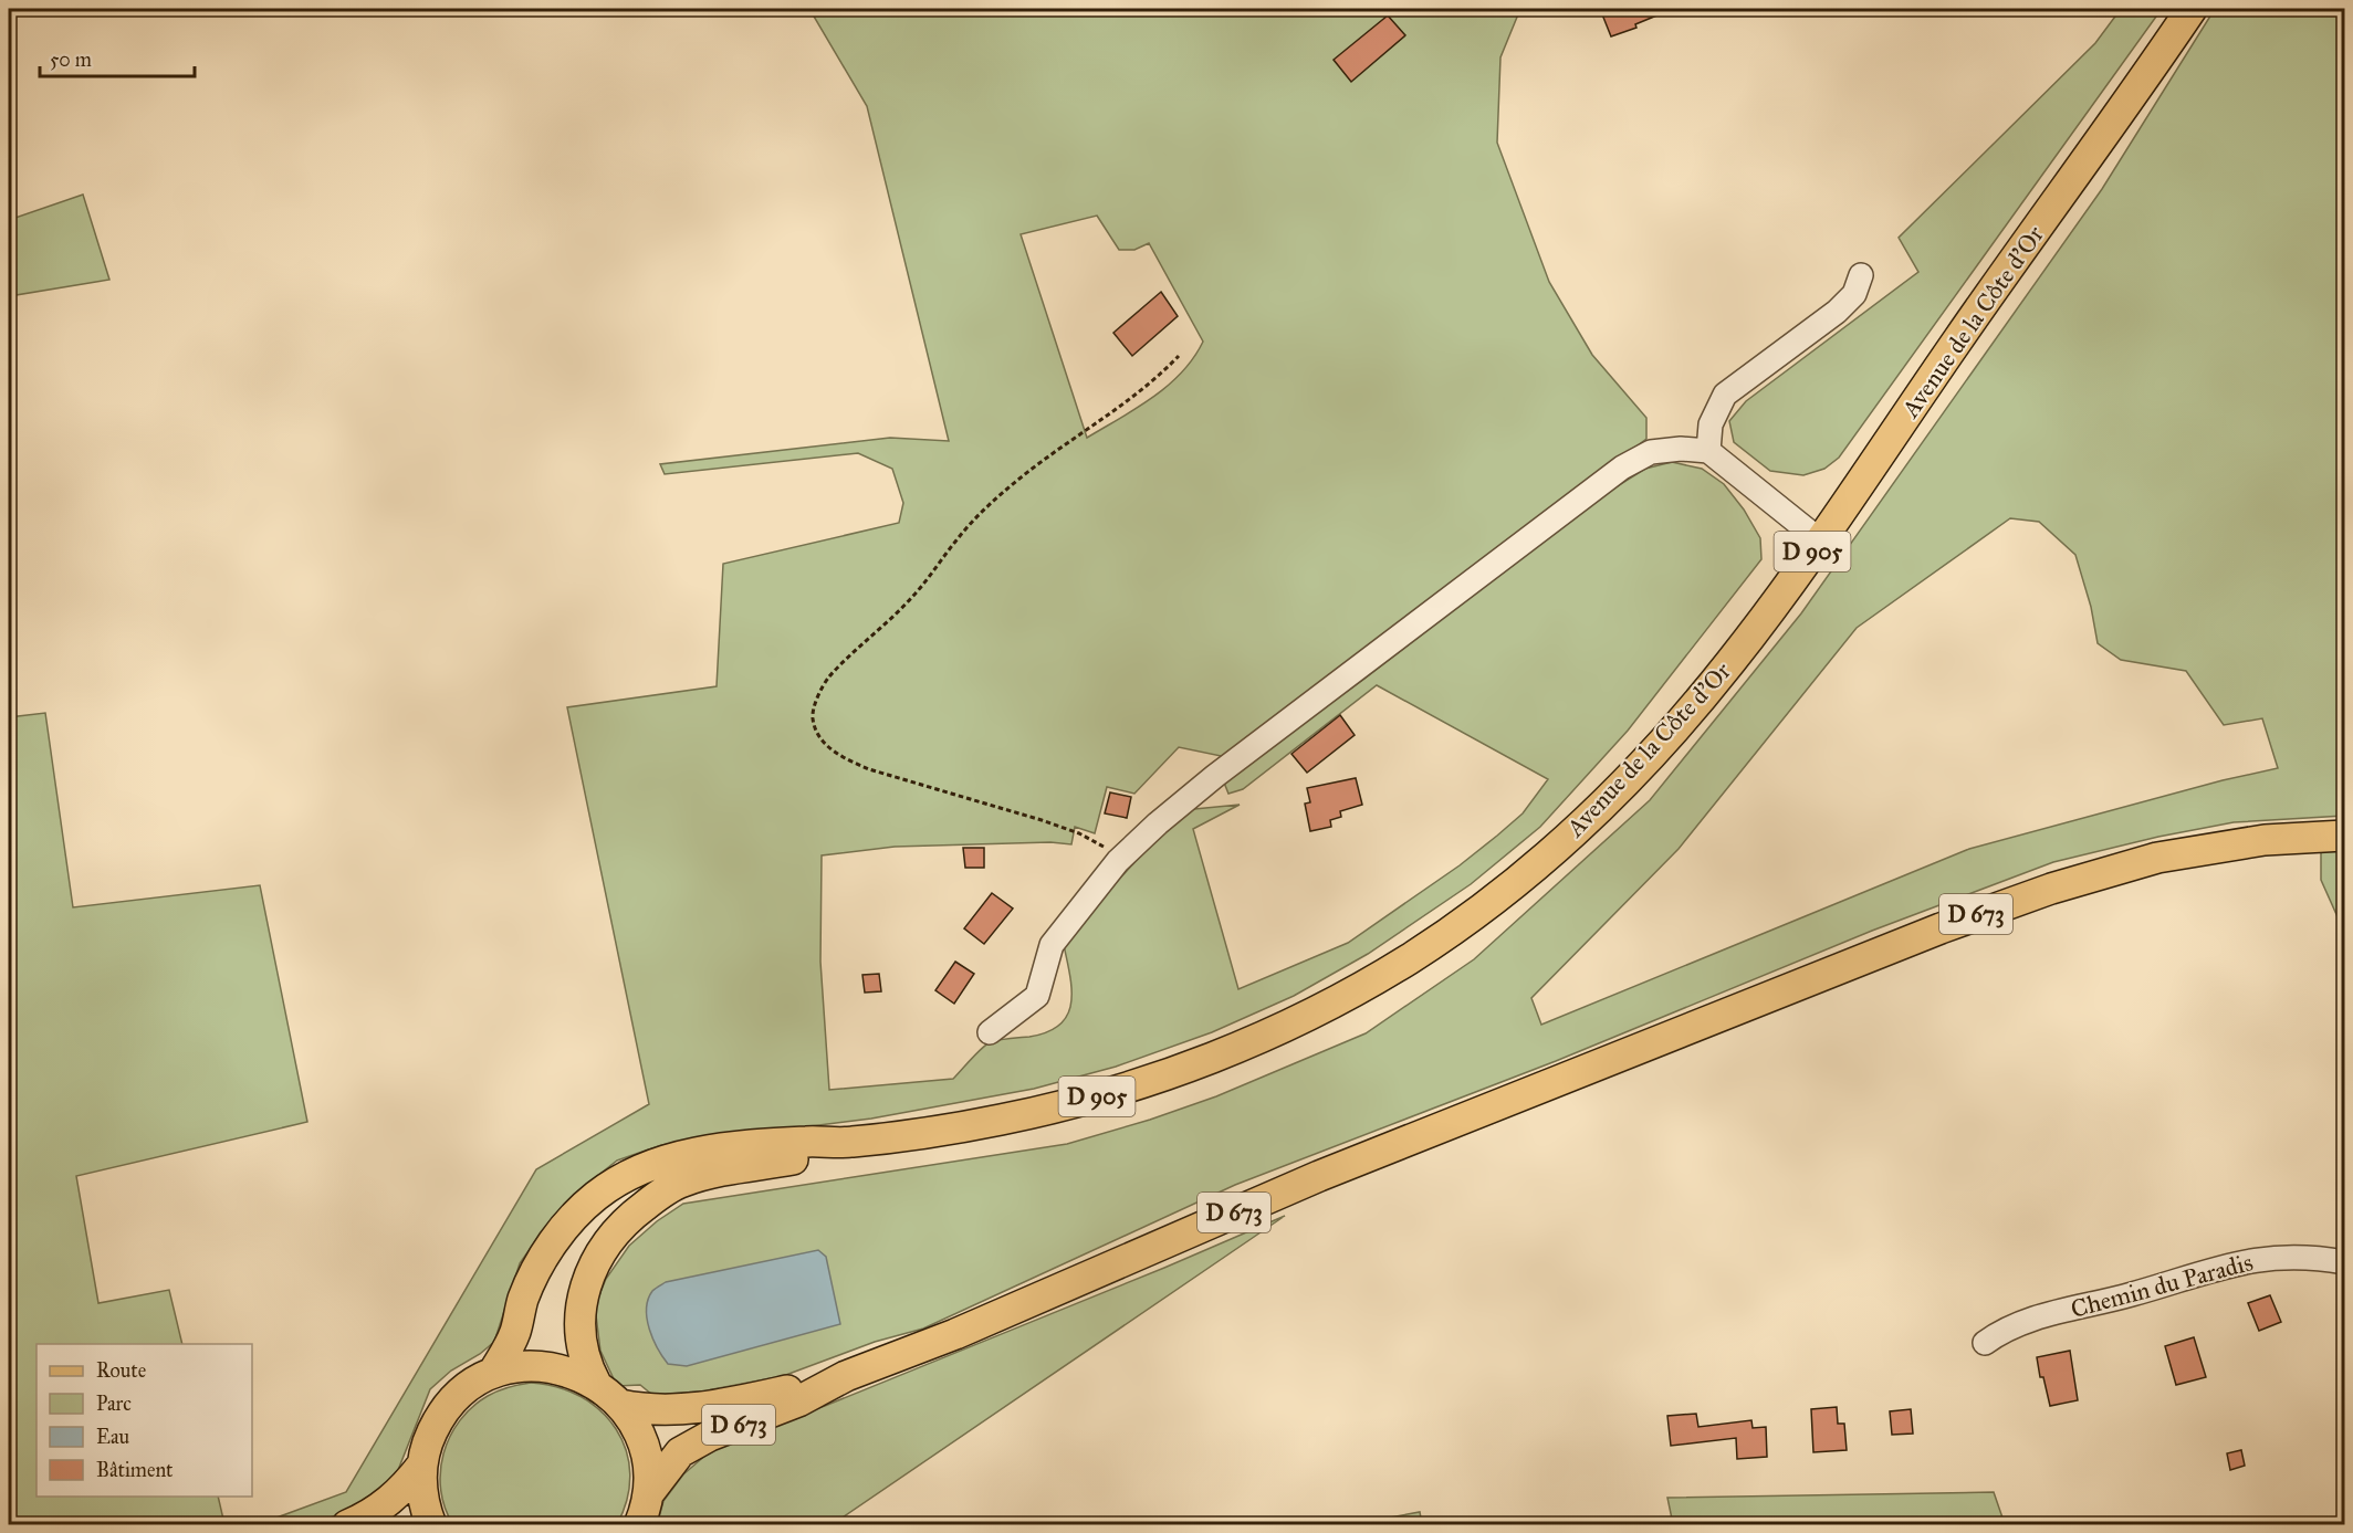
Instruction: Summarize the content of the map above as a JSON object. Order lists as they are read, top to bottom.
{
  "streets": {
    "main road": ["Avenue de la Côte d'Or", "D 905", "D 673"],
    "street": ["Chemin du Paradis"]
  },
  "legend": [
    "Route",
    "Parc",
    "Eau",
    "Bâtiment"
  ],
  "scale_bar": "50 m"
}
